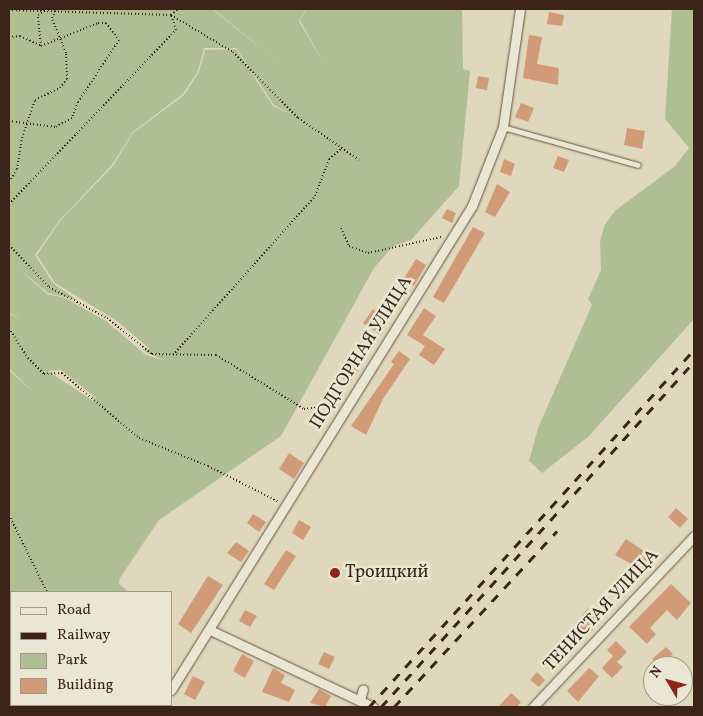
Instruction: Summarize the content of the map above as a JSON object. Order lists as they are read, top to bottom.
{
  "streets": {
    "street": ["ПОДГОРНАЯ УЛИЦА", "ТЕНИСТАЯ УЛИЦА"]
  },
  "places": ["Троицкий"],
  "legend": [
    "Road",
    "Railway",
    "Park",
    "Building"
  ],
  "north": "top left"
}
